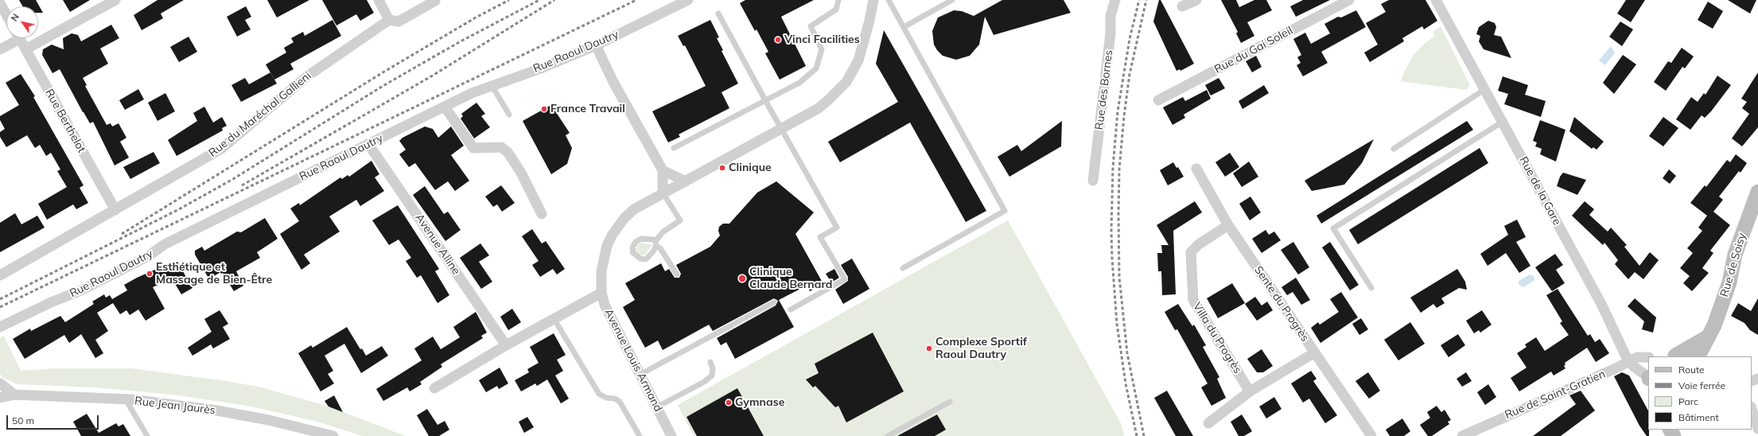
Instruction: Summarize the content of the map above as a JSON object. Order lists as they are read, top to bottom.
{
  "streets": {
    "main road": ["Rue de Soisy"],
    "street": [
      "Rue du Gai Soleil",
      "Rue Raoul Dautry",
      "Rue des Bornes",
      "Rue du Maréchal Gallieni",
      "Rue Berthelot",
      "Rue de la Gare",
      "Avenue Alline",
      "Sente du Progrès",
      "Villa du Progrès",
      "Avenue Louis Armand",
      "Rue de Saint-Gratien",
      "Rue Jean Jaurès"
    ]
  },
  "crossings": [
    ["Rue Raoul Dautry", "Avenue Alline"],
    ["Rue du Maréchal Gallieni", "Rue Berthelot"],
    ["Rue de la Gare", "Rue de Saint-Gratien"],
    ["Sente du Progrès", "Villa du Progrès"]
  ],
  "places": [
    "Vinci Facilities",
    "France Travail",
    "Clinique",
    "Esthétique et Massage de Bien-Être",
    "Clinique Claude Bernard",
    "Complexe Sportif Raoul Dautry",
    "Gymnase"
  ],
  "legend": [
    "Route",
    "Voie ferrée",
    "Parc",
    "Bâtiment"
  ],
  "scale_bar": "50 m",
  "north": "top left"
}
